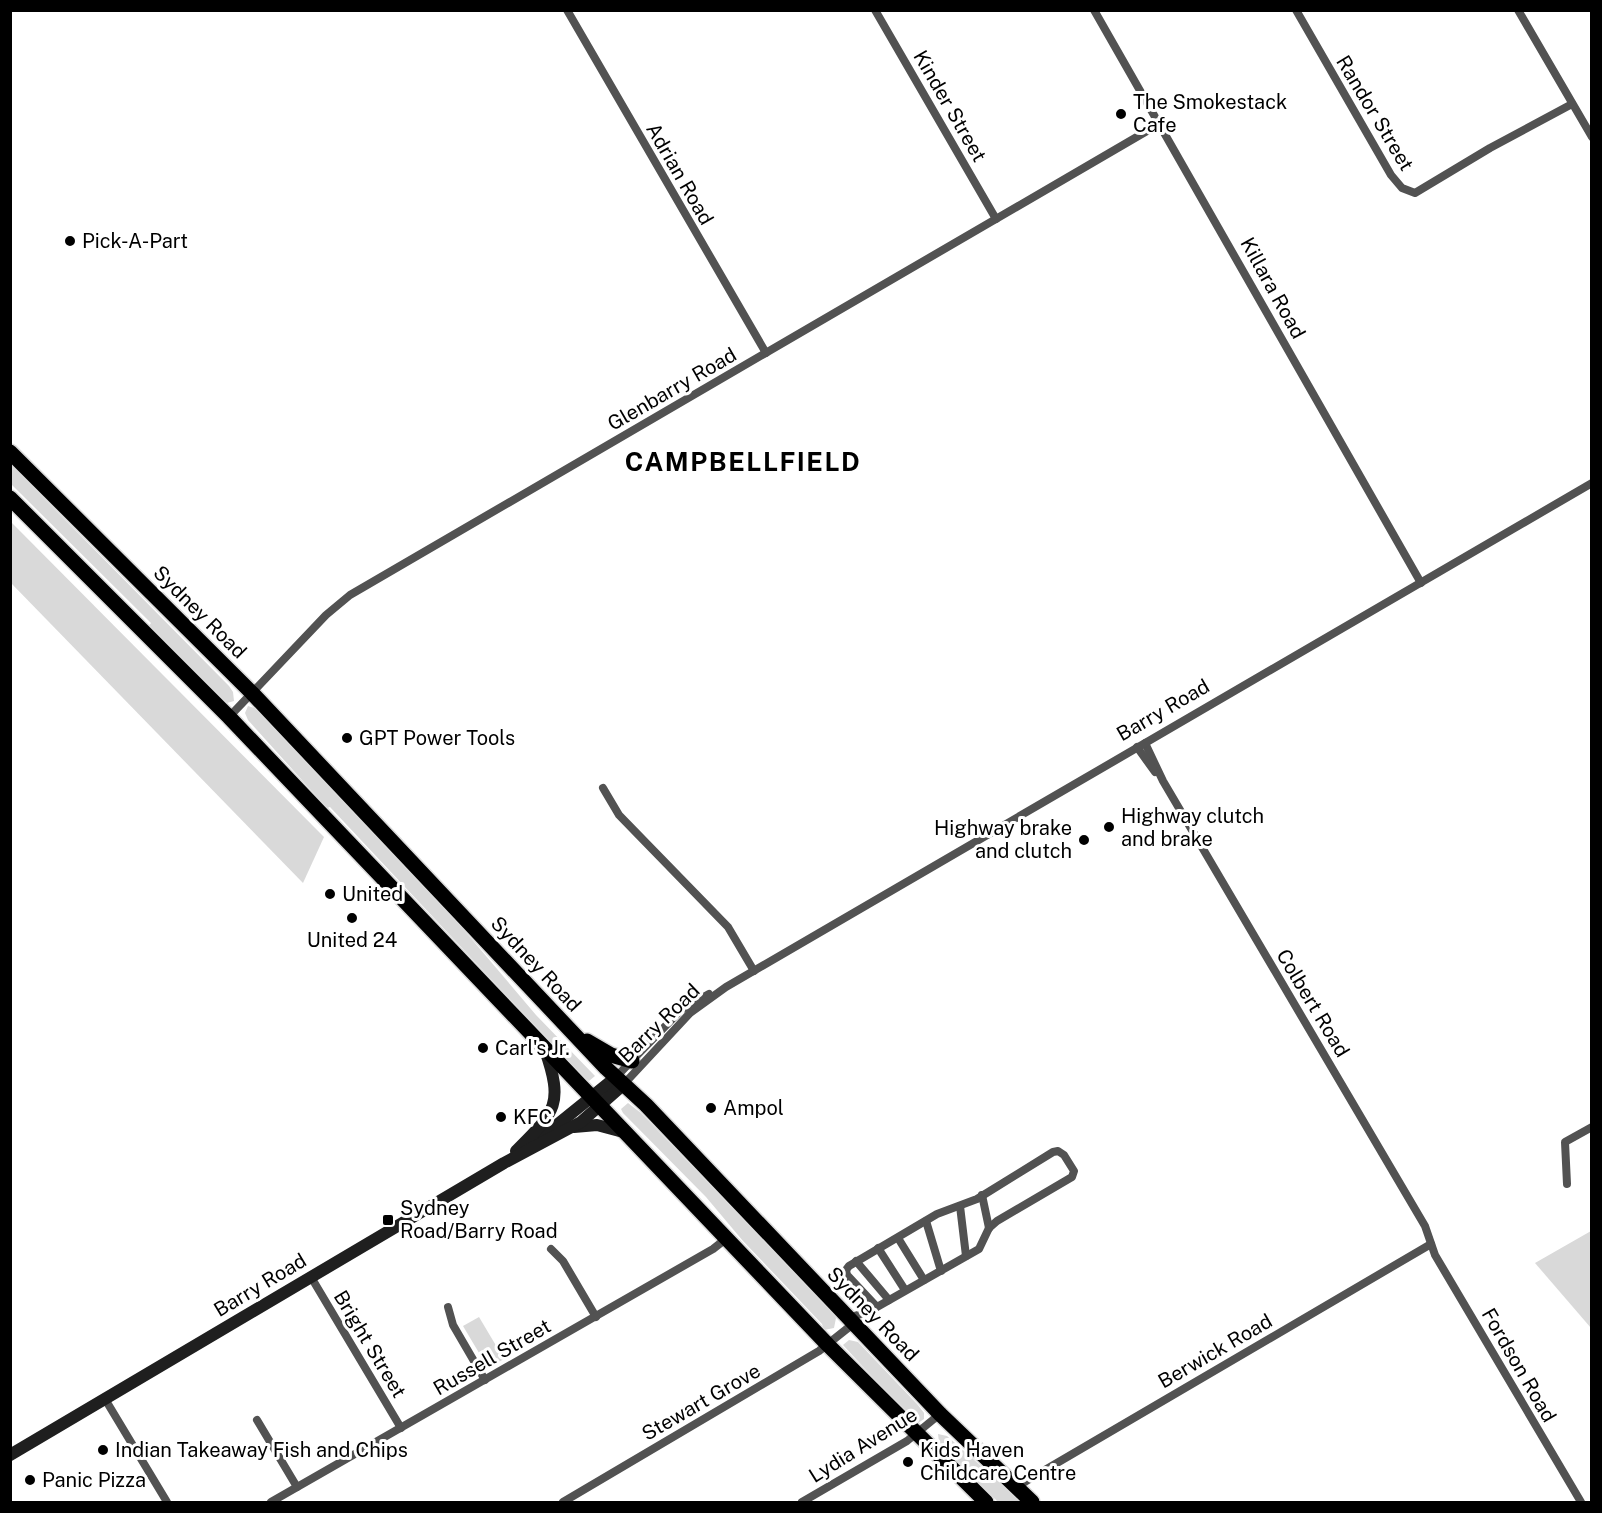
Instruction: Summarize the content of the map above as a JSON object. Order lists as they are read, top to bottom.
{
  "streets": {
    "highway": ["Sydney Road"],
    "main road": ["Barry Road"],
    "street": [
      "Kinder Street",
      "Randor Street",
      "Adrian Road",
      "Killara Road",
      "Glenbarry Road",
      "Colbert Road",
      "Bright Street",
      "Berwick Road",
      "Russell Street",
      "Fordson Road",
      "Stewart Grove",
      "Lydia Avenue"
    ]
  },
  "crossings": [
    ["Kinder Street", "Glenbarry Road"],
    ["Adrian Road", "Glenbarry Road"],
    ["Killara Road", "Glenbarry Road"],
    ["Killara Road", "Barry Road"],
    ["Glenbarry Road", "Sydney Road"],
    ["Sydney Road", "Barry Road"],
    ["Sydney Road", "Berwick Road"],
    ["Sydney Road", "Stewart Grove"],
    ["Sydney Road", "Lydia Avenue"],
    ["Barry Road", "Colbert Road"],
    ["Barry Road", "Bright Street"],
    ["Colbert Road", "Berwick Road"],
    ["Colbert Road", "Fordson Road"],
    ["Bright Street", "Russell Street"],
    ["Berwick Road", "Fordson Road"]
  ],
  "districts": ["CAMPBELLFIELD"],
  "places": {
    "other": [
      "The Smokestack Cafe",
      "Pick-A-Part",
      "GPT Power Tools",
      "Highway clutch and brake",
      "Highway brake and clutch",
      "United",
      "United 24",
      "Carl's Jr.",
      "Ampol",
      "KFC",
      "Indian Takeaway Fish and Chips",
      "Kids Haven Childcare Centre",
      "Panic Pizza"
    ],
    "transit": ["Sydney Road/Barry Road"]
  }
}
